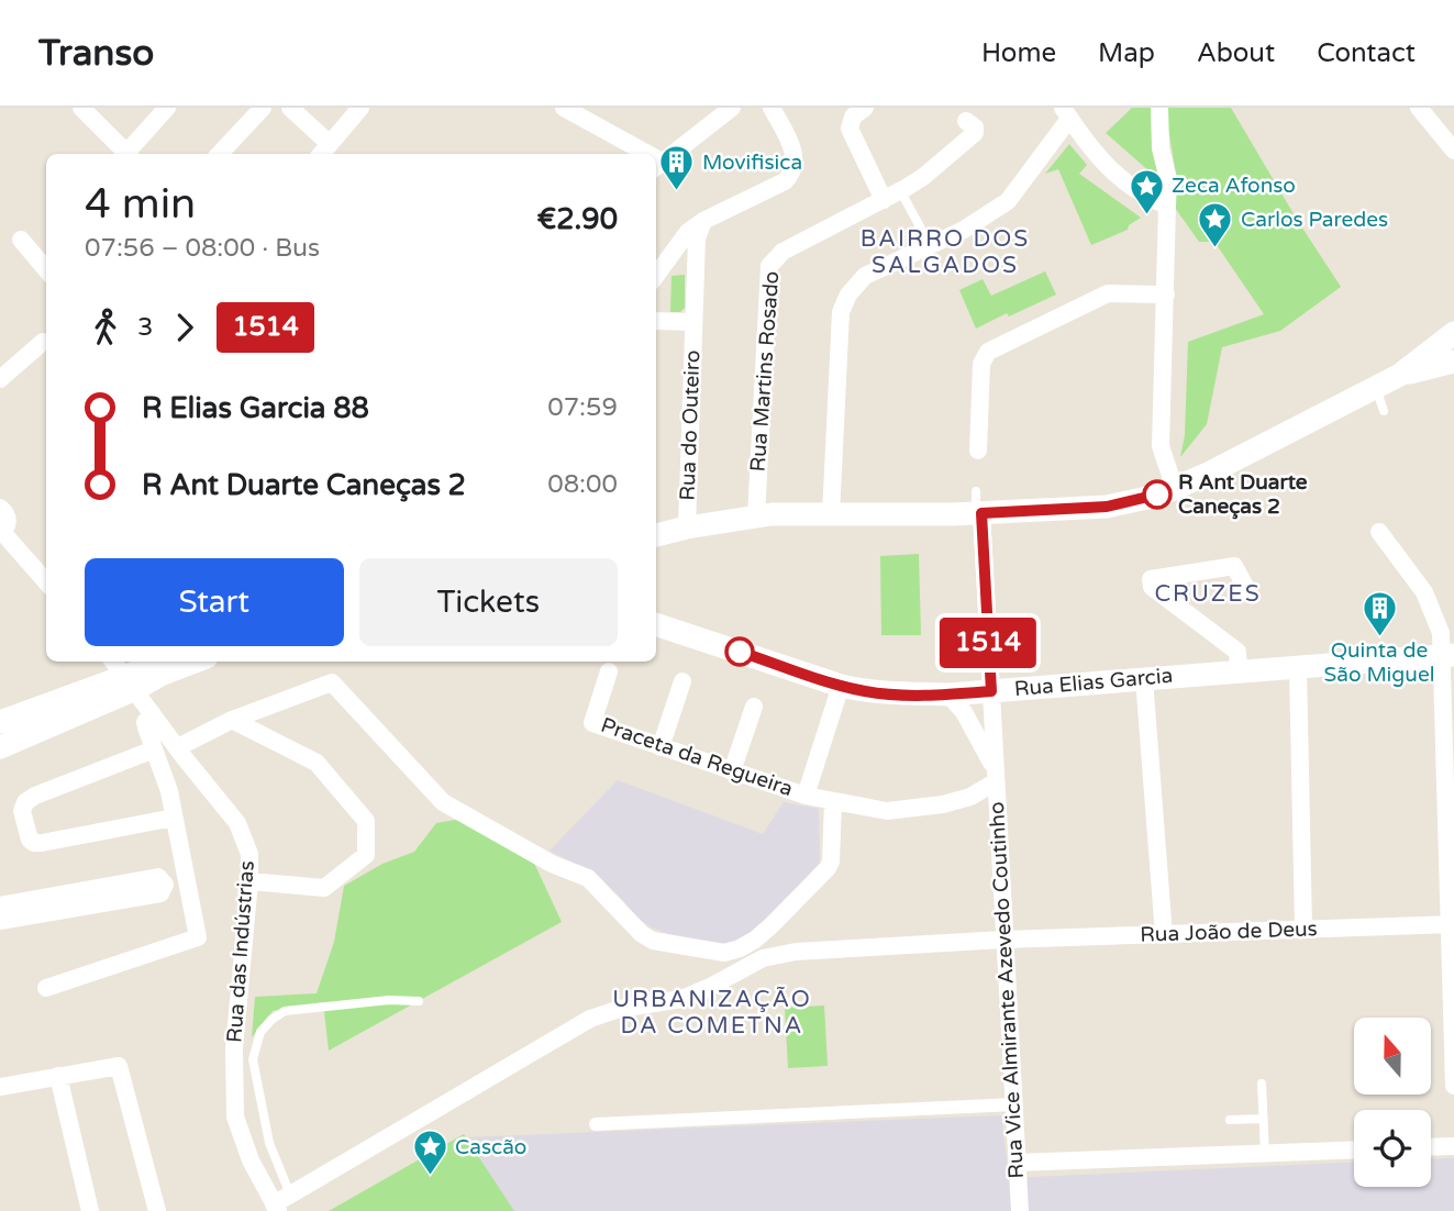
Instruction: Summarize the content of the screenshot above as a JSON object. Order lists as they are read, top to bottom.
{
  "streets": {
    "main road": ["Rua Elias Garcia"],
    "street": [
      "Rua Martins Rosado",
      "Rua do Outeiro",
      "Praceta da Regueira",
      "Rua João de Deus",
      "Rua das Indústrias",
      "Rua Vice Almirante Azevedo Coutinho"
    ]
  },
  "crossings": [
    ["Rua Elias Garcia", "Praceta da Regueira"],
    ["Rua Elias Garcia", "Rua Vice Almirante Azevedo Coutinho"],
    ["Praceta da Regueira", "Rua Vice Almirante Azevedo Coutinho"],
    ["Rua João de Deus", "Rua das Indústrias"],
    ["Rua João de Deus", "Rua Vice Almirante Azevedo Coutinho"]
  ],
  "districts": ["BAIRRO DOS SALGADOS", "CRUZES", "URBANIZAÇÃO DA COMETNA"],
  "places": {
    "building": ["Movifisica", "Quinta de São Miguel"],
    "place": ["Zeca Afonso", "Carlos Paredes", "Cascão"],
    "other": ["R Ant Duarte Caneças 2"]
  },
  "lines": ["bus line 1514"],
  "north": "top",
  "page": {
    "header": "Transo",
    "nav": [
      "Home",
      "Map",
      "About",
      "Contact"
    ],
    "on_map": "1514",
    "heading": ["4 min", "07:56 – 08:00 · Bus", "€2.90"],
    "legs": ["3", "1514"],
    "list": [
      {
        "name": "R Elias Garcia 88",
        "value": "07:59"
      },
      {
        "name": "R Ant Duarte Caneças 2",
        "value": "08:00"
      }
    ],
    "buttons": ["Start", "Tickets"]
  }
}
